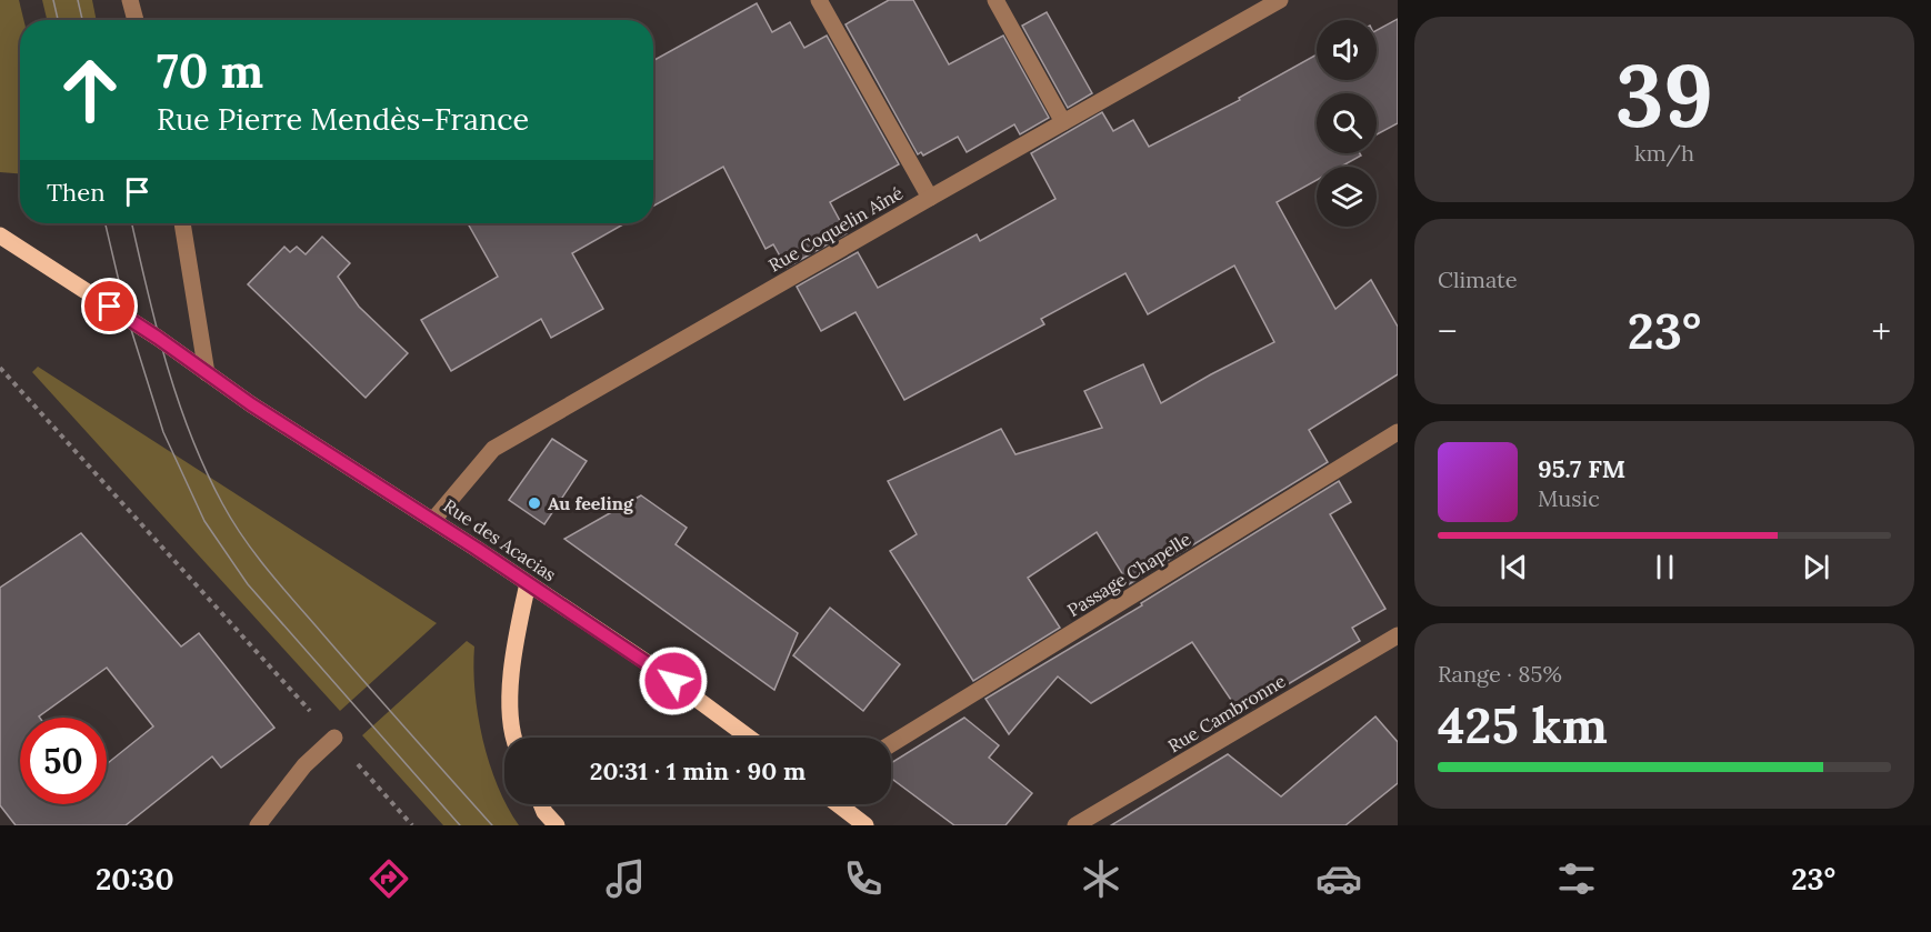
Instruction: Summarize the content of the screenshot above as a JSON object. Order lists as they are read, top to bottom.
{
  "streets": {
    "main road": ["Rue des Acacias"],
    "street": ["Rue Coquelin Aîné", "Passage Chapelle", "Rue Cambronne"]
  },
  "crossings": [
    ["Rue Coquelin Aîné", "Rue des Acacias"]
  ],
  "places": ["Au feeling"],
  "page": {
    "tile": [
      ["39", "km/h"],
      "Climate",
      ["Range · 85%", "425 km"]
    ],
    "turn": ["70 m", "Rue Pierre Mendès-France"],
    "then": "Then",
    "heat": ["−", "23°", "+"],
    "song": ["95.7 FM", "Music"],
    "limit": "50",
    "trip": "20:31 · 1 min · 90 m",
    "tabs": ["20:30", "23°"]
  }
}
